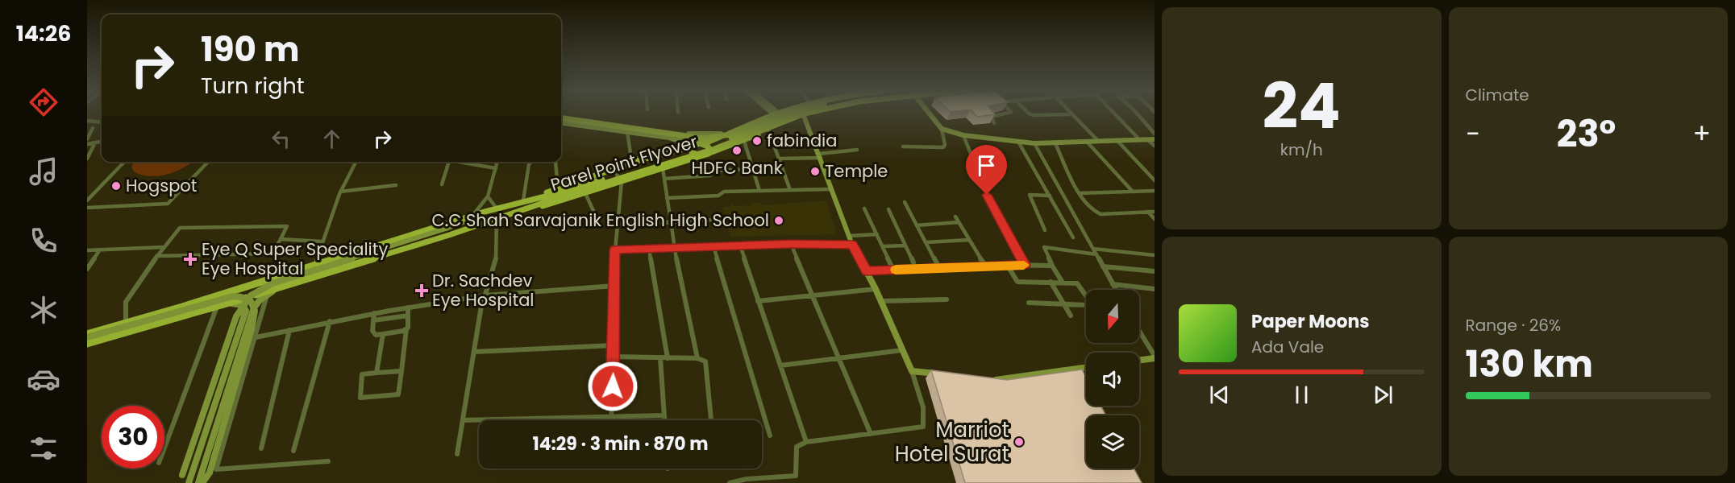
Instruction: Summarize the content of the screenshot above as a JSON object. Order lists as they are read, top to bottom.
{
  "streets": {
    "main road": ["Parel Point Flyover"]
  },
  "places": {
    "other": [
      "fabindia",
      "HDFC Bank",
      "Temple",
      "Hogspot",
      "C.C Shah Sarvajanik English High School",
      "Marriot Hotel Surat"
    ],
    "health": ["Eye Q Super Speciality Eye Hospital", "Dr. Sachdev Eye Hospital"]
  },
  "north": "bottom",
  "page": {
    "tabs": "14:26",
    "tile": [
      ["24", "km/h"],
      "Climate",
      ["Range · 26%", "130 km"]
    ],
    "turn": ["190 m", "Turn right"],
    "heat": ["−", "23°", "+"],
    "song": ["Paper Moons", "Ada Vale"],
    "limit": "30",
    "trip": "14:29 · 3 min · 870 m"
  }
}
